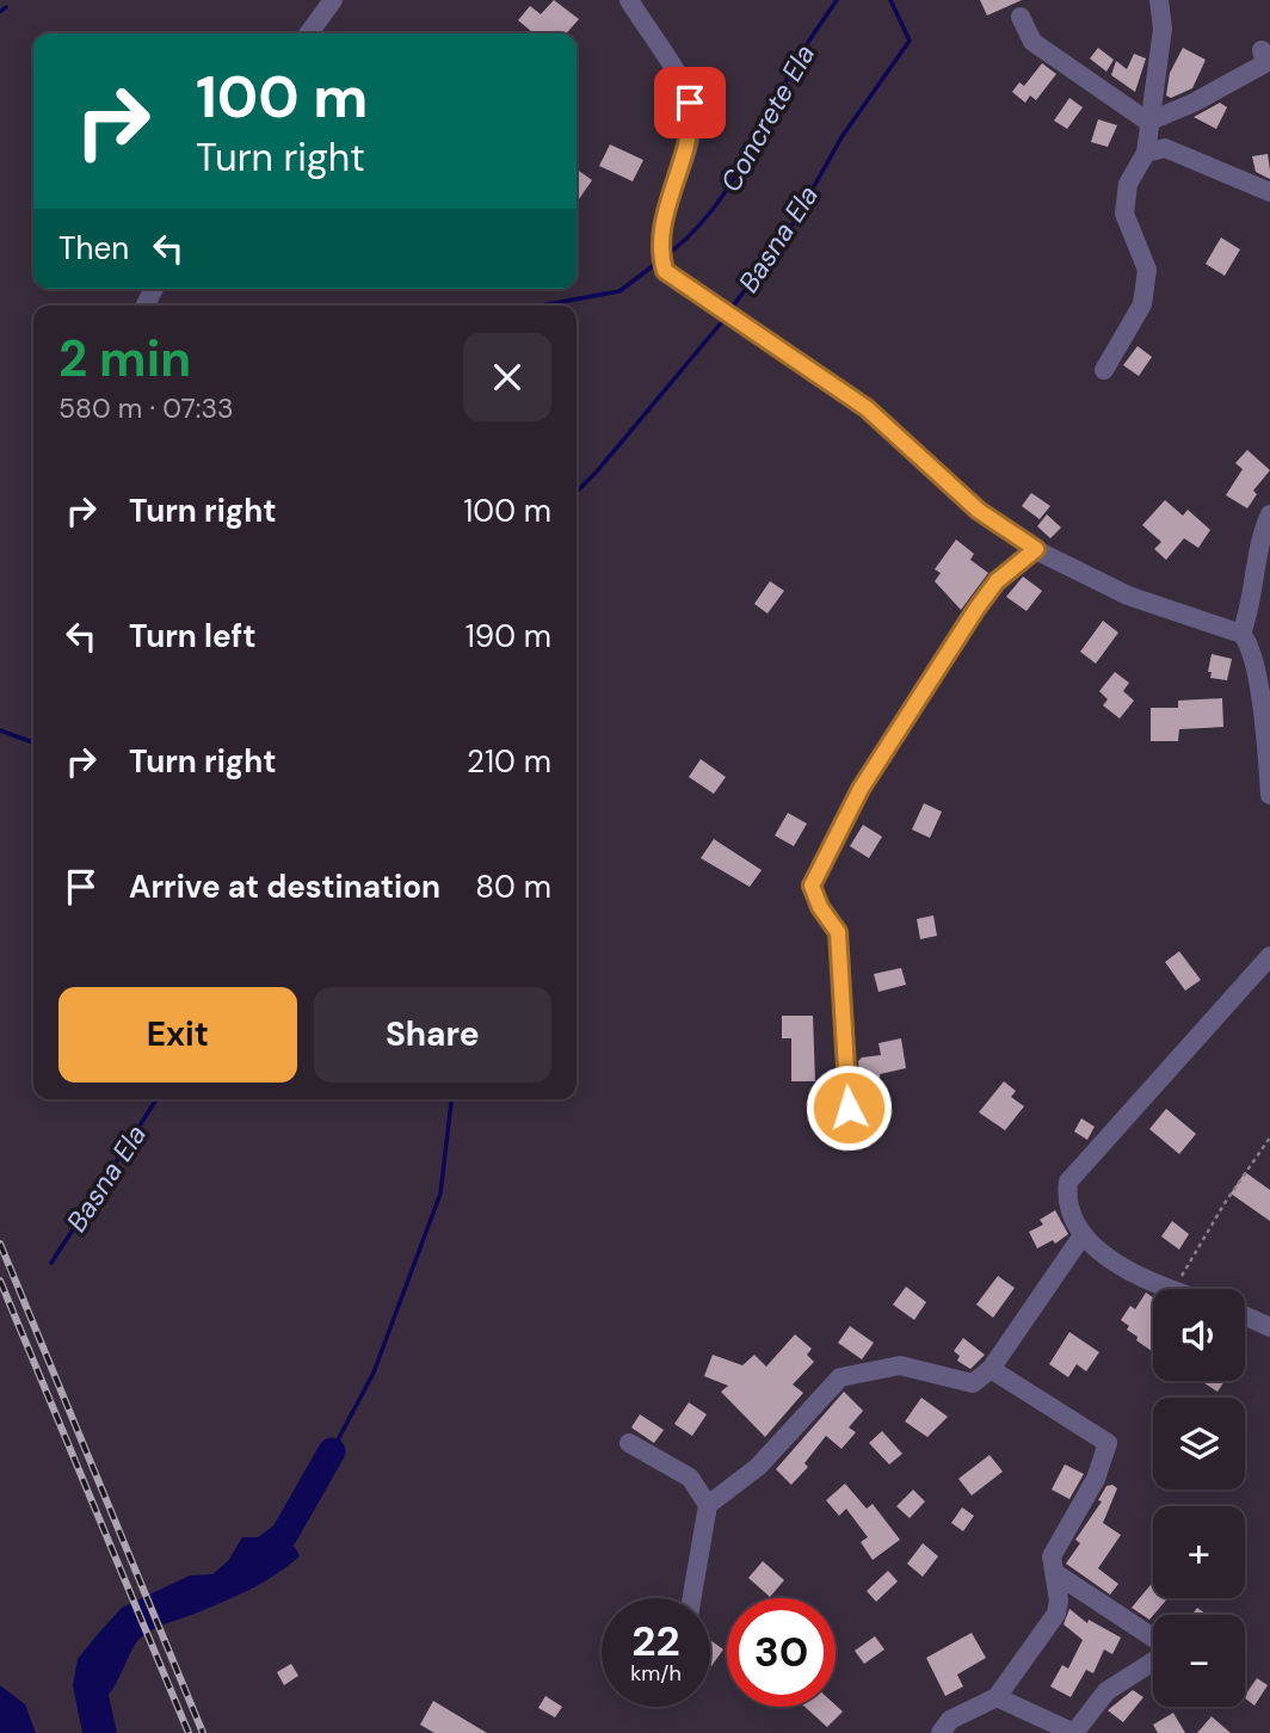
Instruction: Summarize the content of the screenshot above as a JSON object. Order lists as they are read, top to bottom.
{
  "water": ["Concrete Ela", "Basna Ela"],
  "page": {
    "turn": ["100 m", "Turn right"],
    "then": "Then",
    "heading": ["2 min", "580 m · 07:33"],
    "list": [
      {
        "name": "Turn right",
        "value": "100 m"
      },
      {
        "name": "Turn left",
        "value": "190 m"
      },
      {
        "name": "Turn right",
        "value": "210 m"
      },
      {
        "name": "Arrive at destination",
        "value": "80 m"
      }
    ],
    "buttons": ["Exit", "Share"],
    "map_buttons": ["+", "−"],
    "speed": "22 km/h",
    "limit": "30"
  }
}
